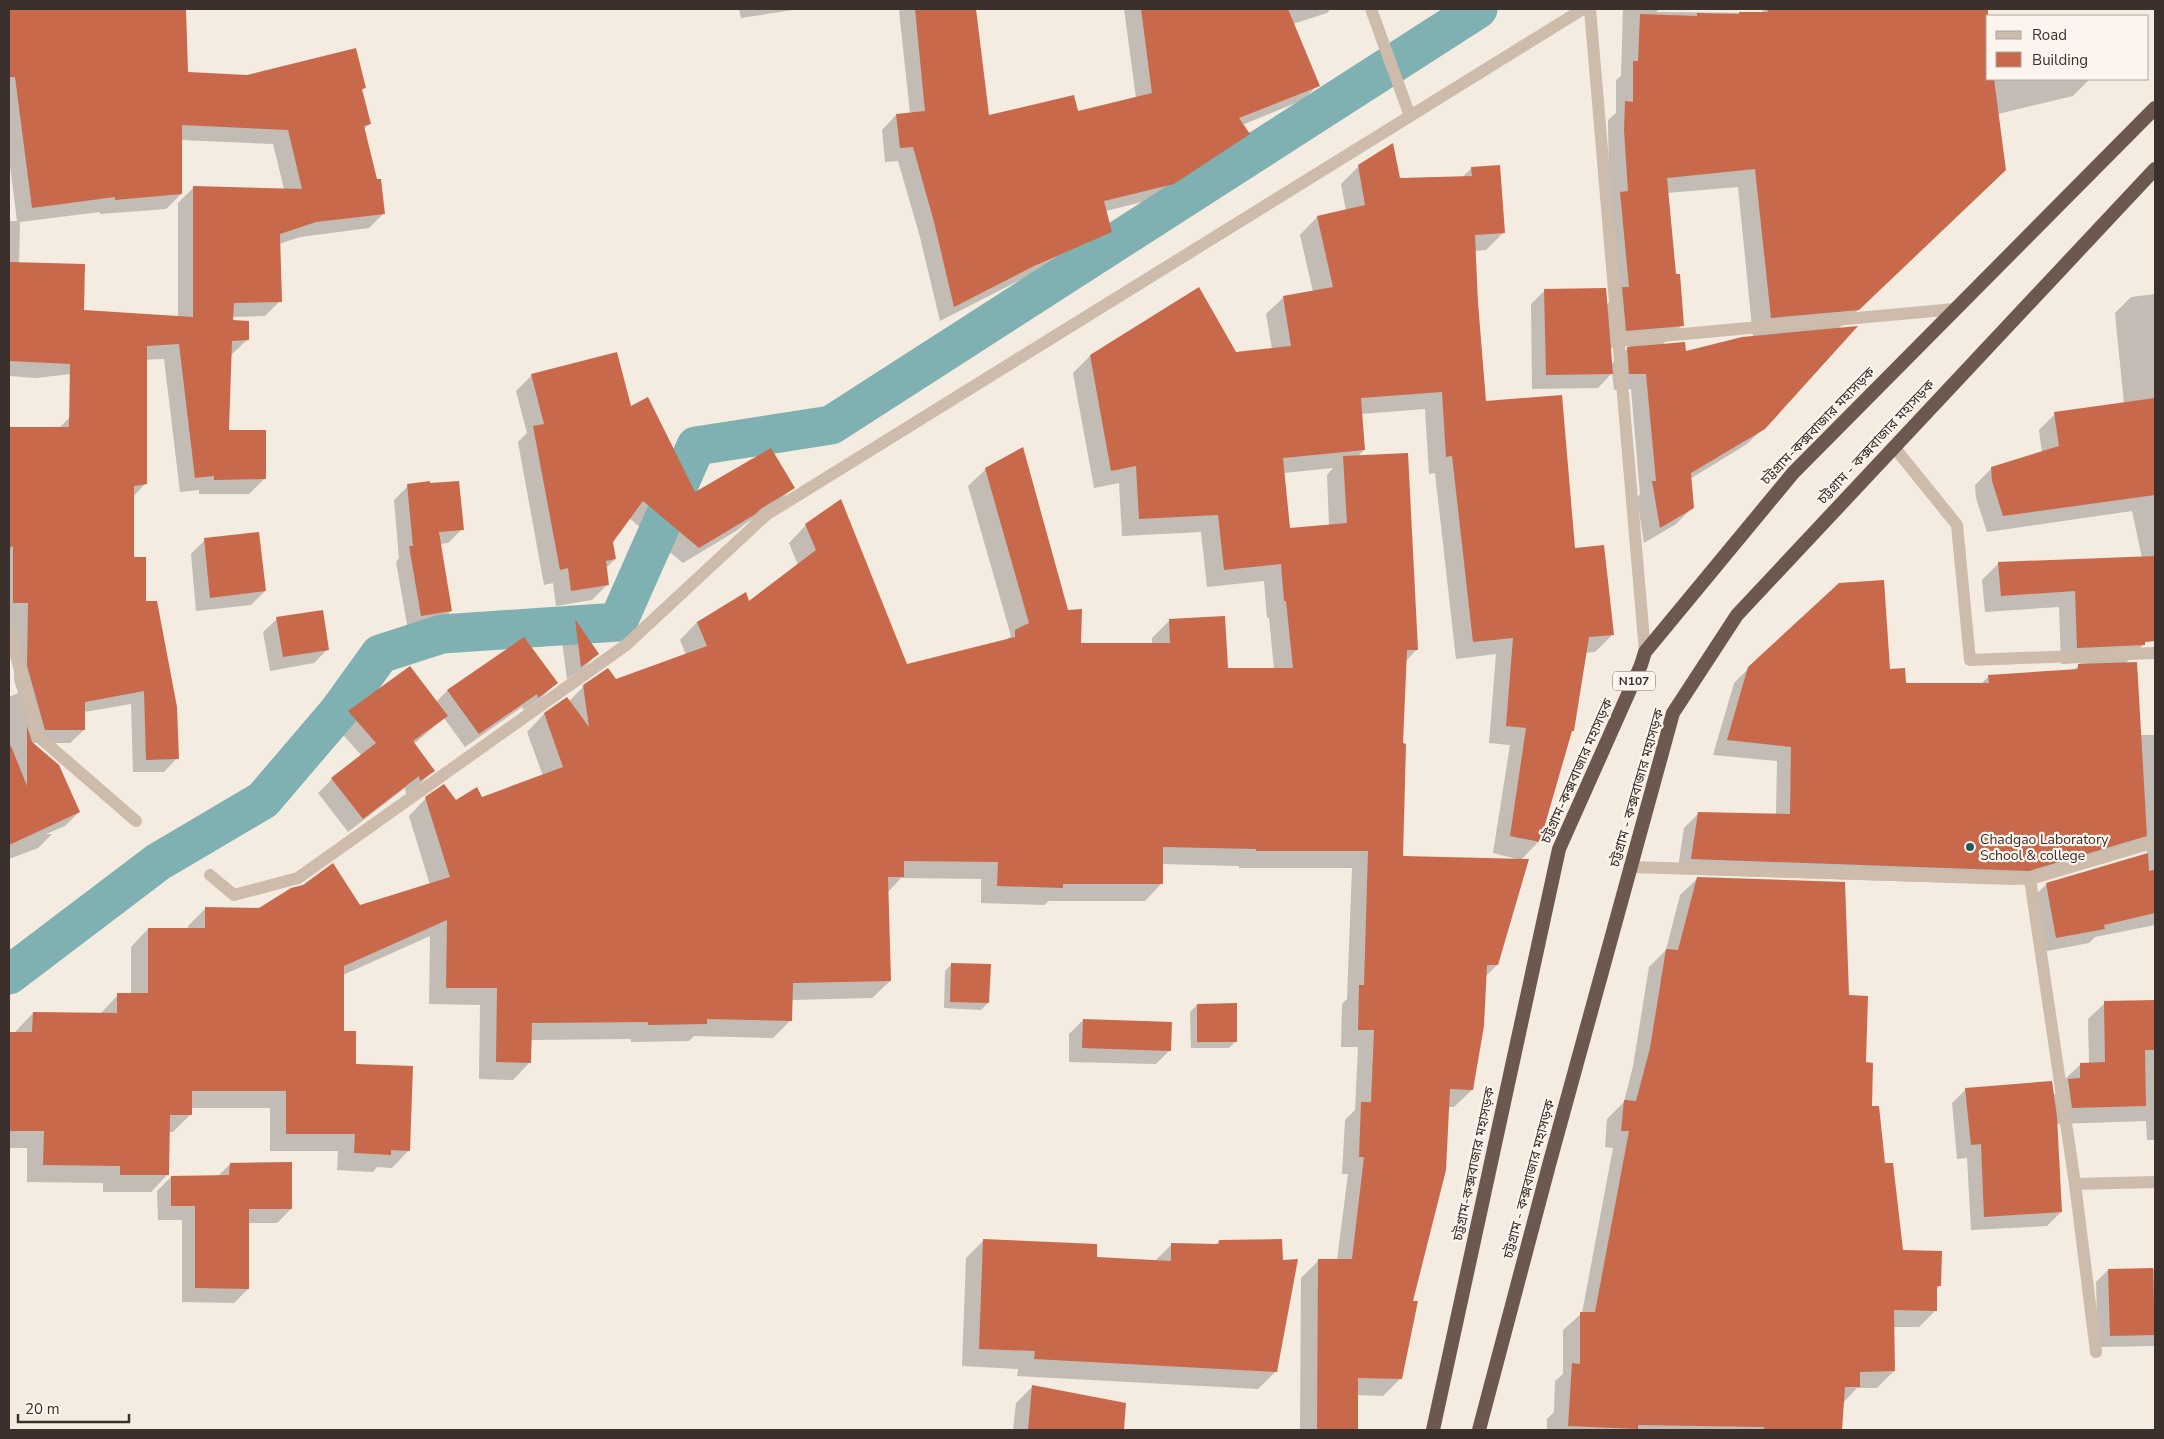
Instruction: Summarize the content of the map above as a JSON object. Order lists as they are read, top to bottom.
{
  "streets": {
    "highway": ["চট্টগ্রাম-কক্সবাজার মহাসড়ক", "চট্টগ্রাম - কক্সবাজার মহাসড়ক", "N107"]
  },
  "places": ["Chadgao Laboratory School & college"],
  "legend": ["Road", "Building"],
  "scale_bar": "20 m"
}
